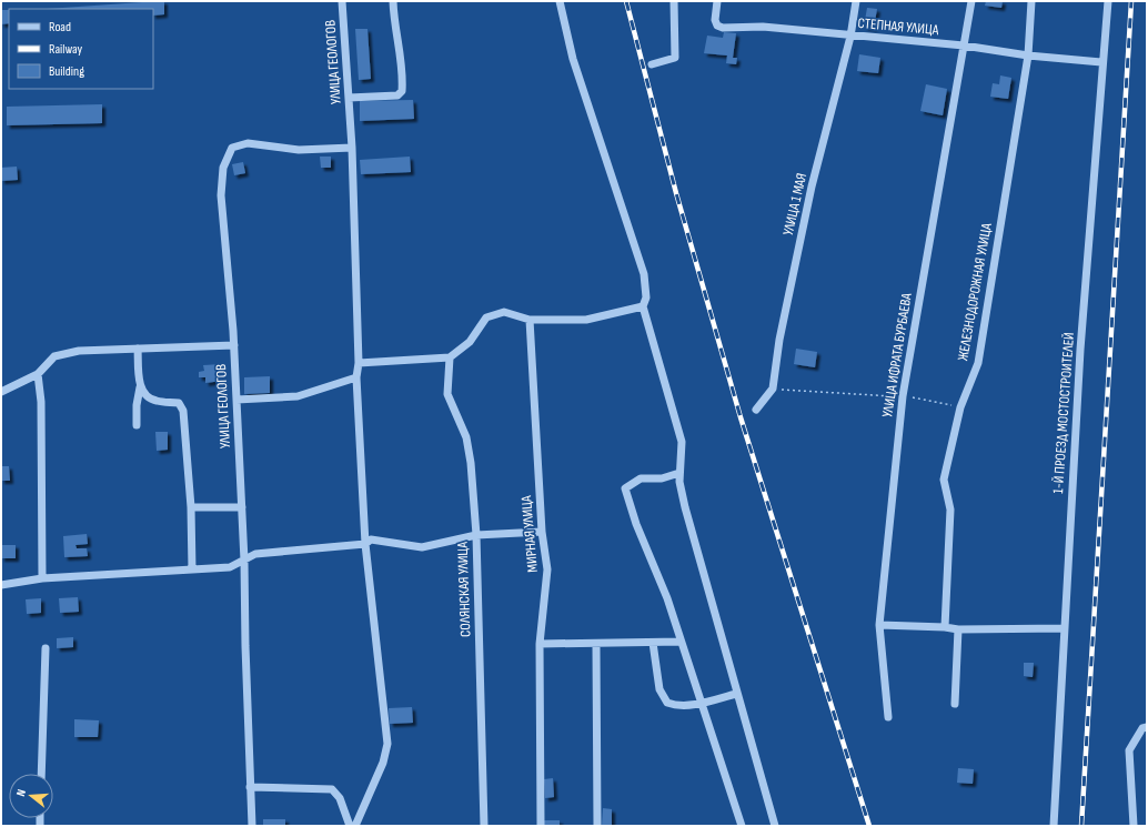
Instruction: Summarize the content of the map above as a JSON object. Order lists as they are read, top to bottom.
{
  "streets": {
    "street": [
      "СТЕПНАЯ УЛИЦА",
      "УЛИЦА ГЕОЛОГОВ",
      "УЛИЦА 1 МАЯ",
      "ЖЕЛЕЗНОДОРОЖНАЯ УЛИЦА",
      "УЛИЦА ИФРАТА БУРБАЕВА",
      "1-Й ПРОЕЗД МОСТОСТРОИТЕЛЕЙ",
      "МИРНАЯ УЛИЦА",
      "СОЛЯНСКАЯ УЛИЦА"
    ]
  },
  "crossings": [
    ["СТЕПНАЯ УЛИЦА", "УЛИЦА 1 МАЯ"],
    ["СТЕПНАЯ УЛИЦА", "ЖЕЛЕЗНОДОРОЖНАЯ УЛИЦА"],
    ["СТЕПНАЯ УЛИЦА", "УЛИЦА ИФРАТА БУРБАЕВА"],
    ["СТЕПНАЯ УЛИЦА", "1-Й ПРОЕЗД МОСТОСТРОИТЕЛЕЙ"]
  ],
  "legend": ["Road", "Railway", "Building"],
  "north": "left"
}
